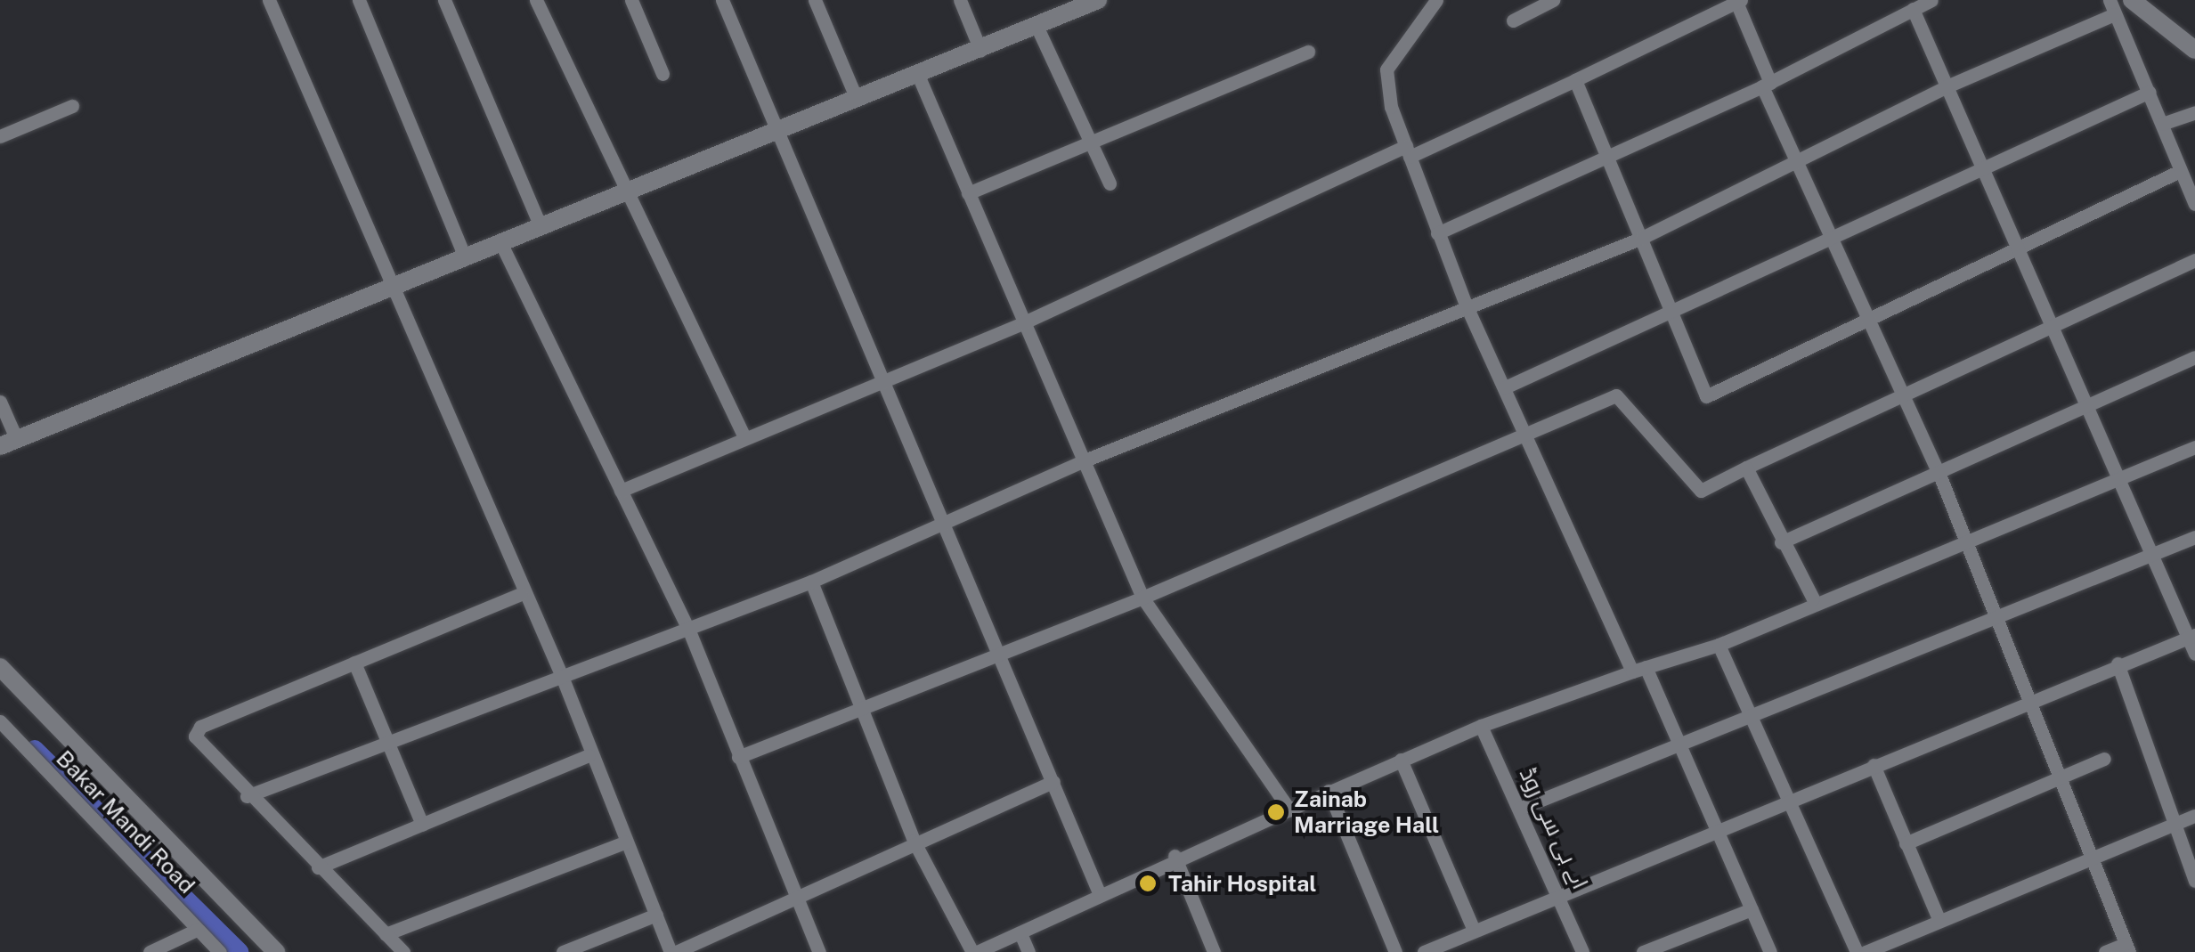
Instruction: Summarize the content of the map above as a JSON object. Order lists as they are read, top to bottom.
{
  "streets": {
    "street": ["Bakar Mandi Road", "اے بی سی روڈ"]
  },
  "places": ["Zainab Marriage Hall", "Tahir Hospital"]
}
